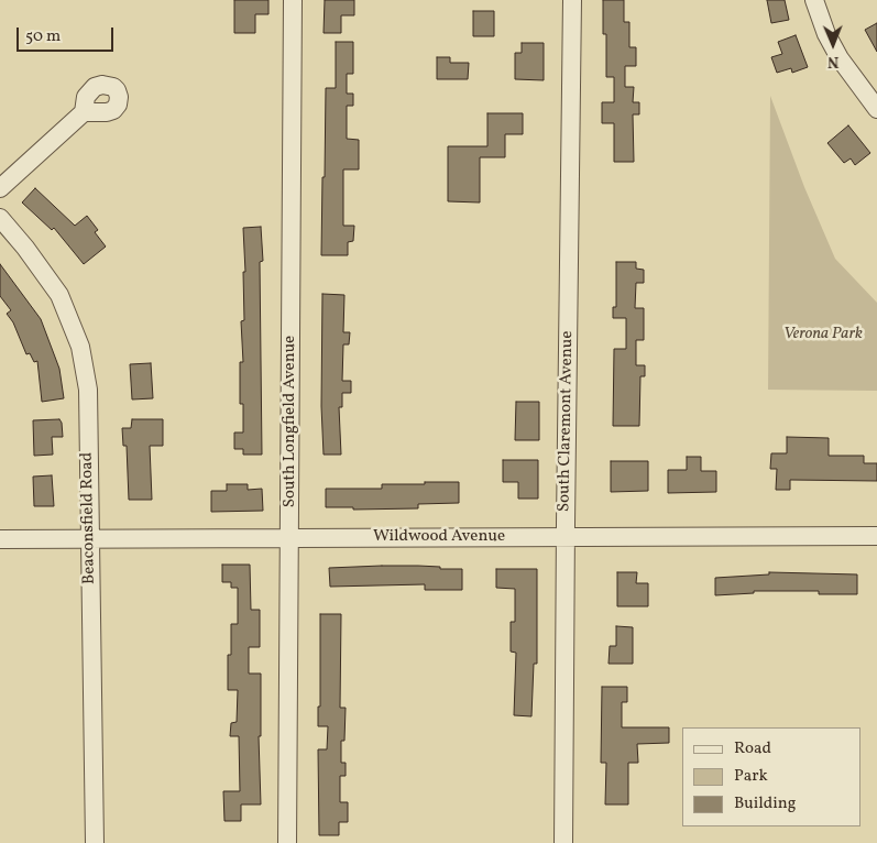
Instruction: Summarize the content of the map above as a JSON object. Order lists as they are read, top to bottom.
{
  "streets": {
    "street": [
      "South Longfield Avenue",
      "South Claremont Avenue",
      "Beaconsfield Road",
      "Wildwood Avenue"
    ]
  },
  "crossings": [
    ["South Longfield Avenue", "Wildwood Avenue"],
    ["South Claremont Avenue", "Wildwood Avenue"],
    ["Beaconsfield Road", "Wildwood Avenue"]
  ],
  "parks": ["Verona Park"],
  "legend": ["Road", "Park", "Building"],
  "scale_bar": "50 m",
  "north": "bottom"
}
